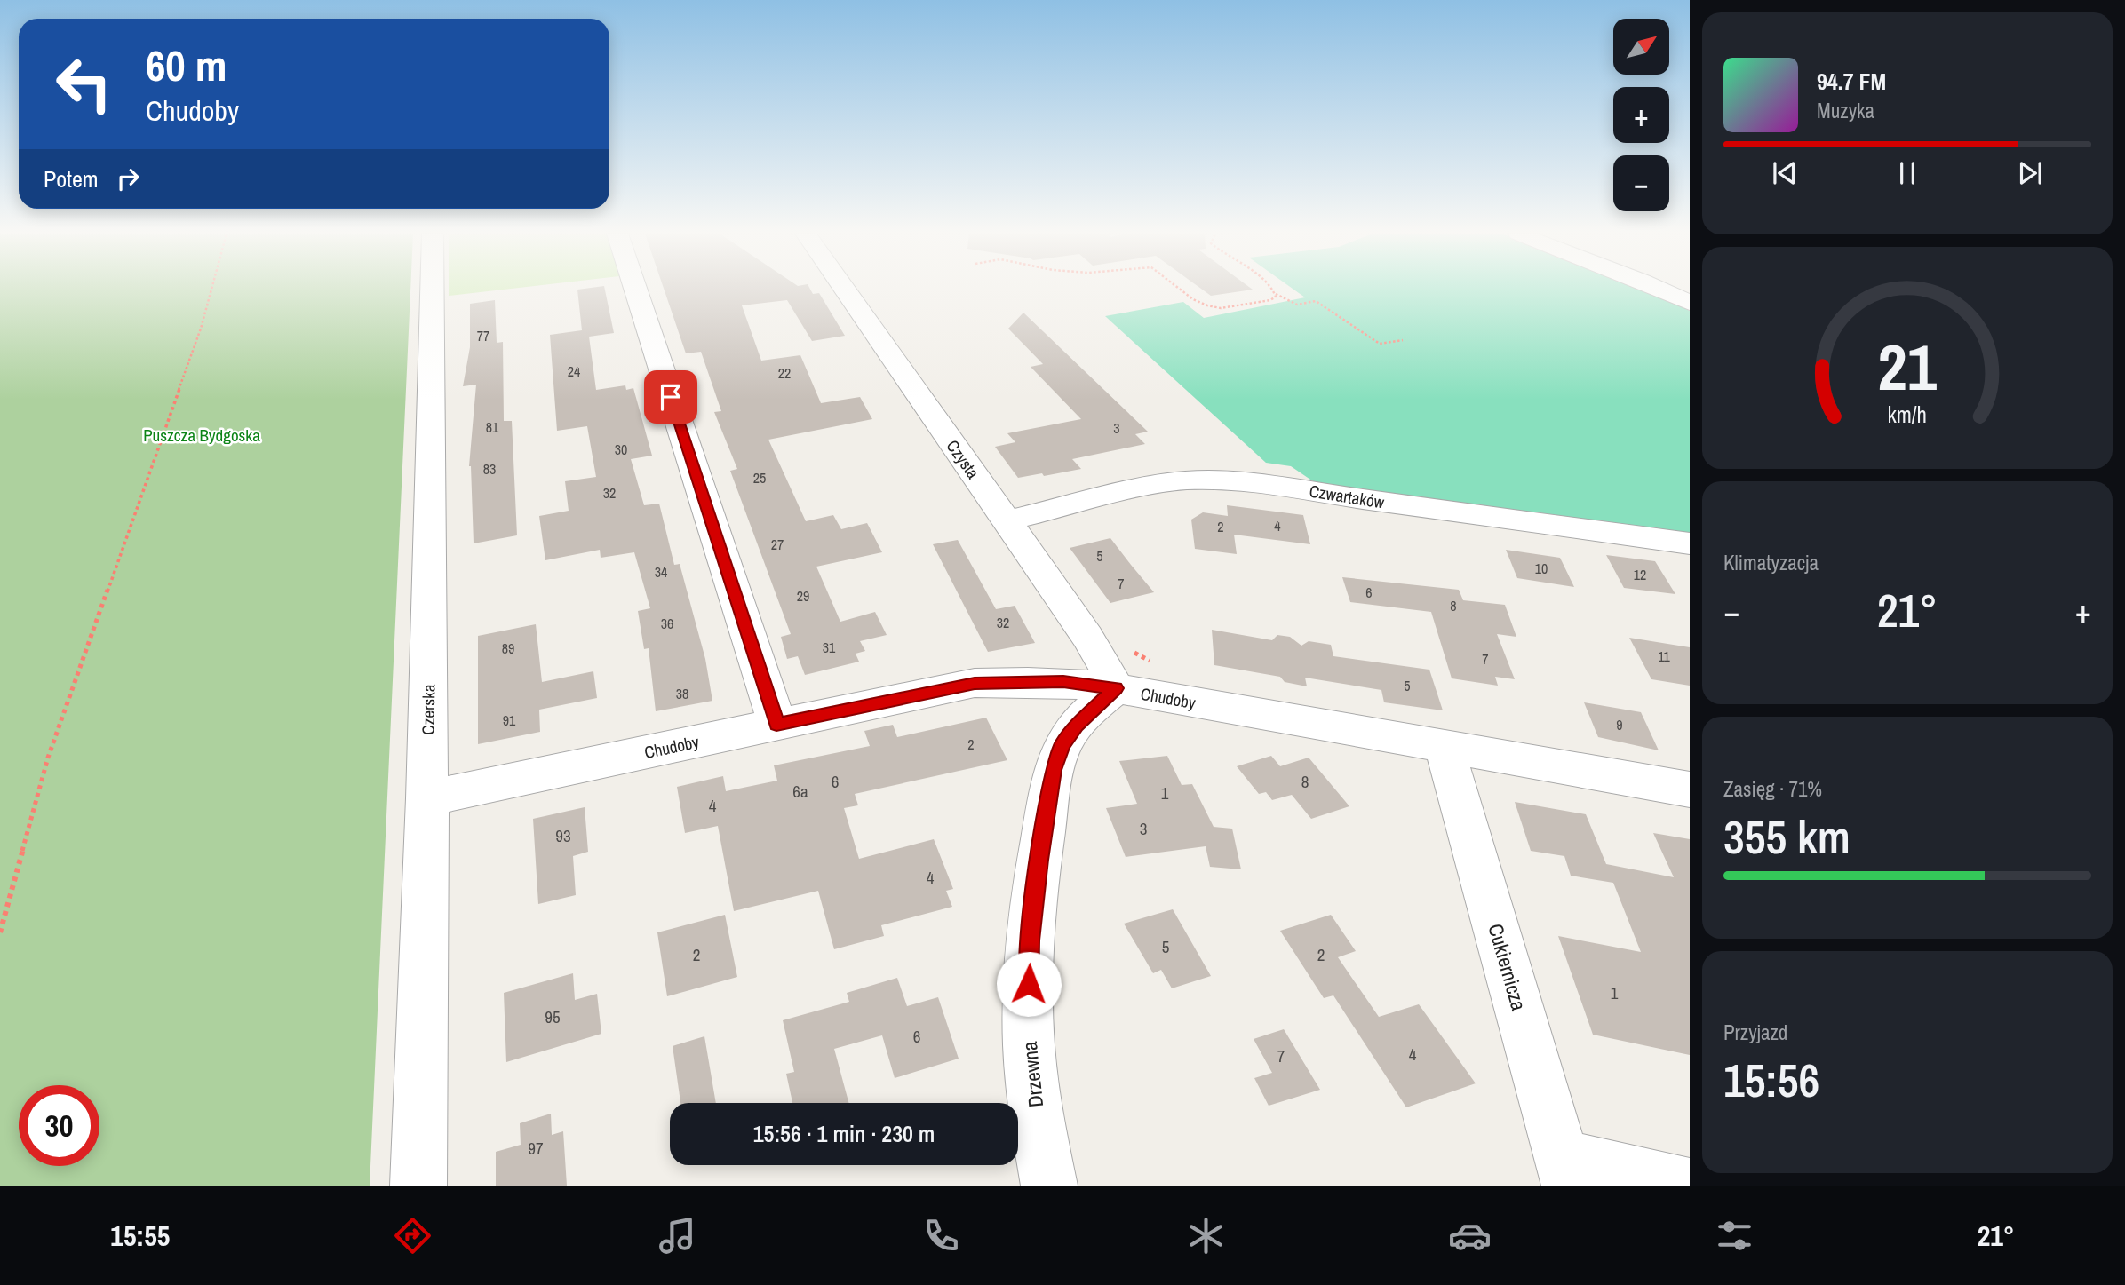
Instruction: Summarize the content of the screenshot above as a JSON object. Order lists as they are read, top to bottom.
{
  "streets": {
    "street": [
      "Czysta",
      "Czwartaków",
      "Chudoby",
      "Czerska",
      "Cukiernicza",
      "Drzewna"
    ]
  },
  "crossings": [
    ["Czysta", "Czwartaków"],
    ["Czysta", "Chudoby"],
    ["Czysta", "Drzewna"],
    ["Chudoby", "Czerska"],
    ["Chudoby", "Cukiernicza"],
    ["Chudoby", "Drzewna"]
  ],
  "parks": ["Puszcza Bydgoska"],
  "house_numbers": [
    "77",
    "24",
    "22",
    "81",
    "3",
    "30",
    "83",
    "25",
    "32",
    "4",
    "2",
    "27",
    "5",
    "10",
    "34",
    "12",
    "7",
    "6",
    "29",
    "8",
    "32",
    "36",
    "31",
    "89",
    "11",
    "7",
    "5",
    "38",
    "91",
    "9",
    "2",
    "6",
    "8",
    "6a",
    "1",
    "4",
    "3",
    "93",
    "4",
    "5",
    "2",
    "2",
    "1",
    "95",
    "6",
    "4",
    "7",
    "97"
  ],
  "north": "top right",
  "page": {
    "map_buttons": ["+", "−"],
    "turn": ["60 m", "Chudoby"],
    "song": ["94.7 FM", "Muzyka"],
    "then": "Potem",
    "tile": [
      "Klimatyzacja",
      ["Zasięg · 71%", "355 km"],
      ["Przyjazd", "15:56"]
    ],
    "heat": ["−", "21°", "+"],
    "limit": "30",
    "trip": "15:56 · 1 min · 230 m",
    "tabs": ["15:55", "21°"],
    "gauge": ["21", "km/h"]
  }
}
